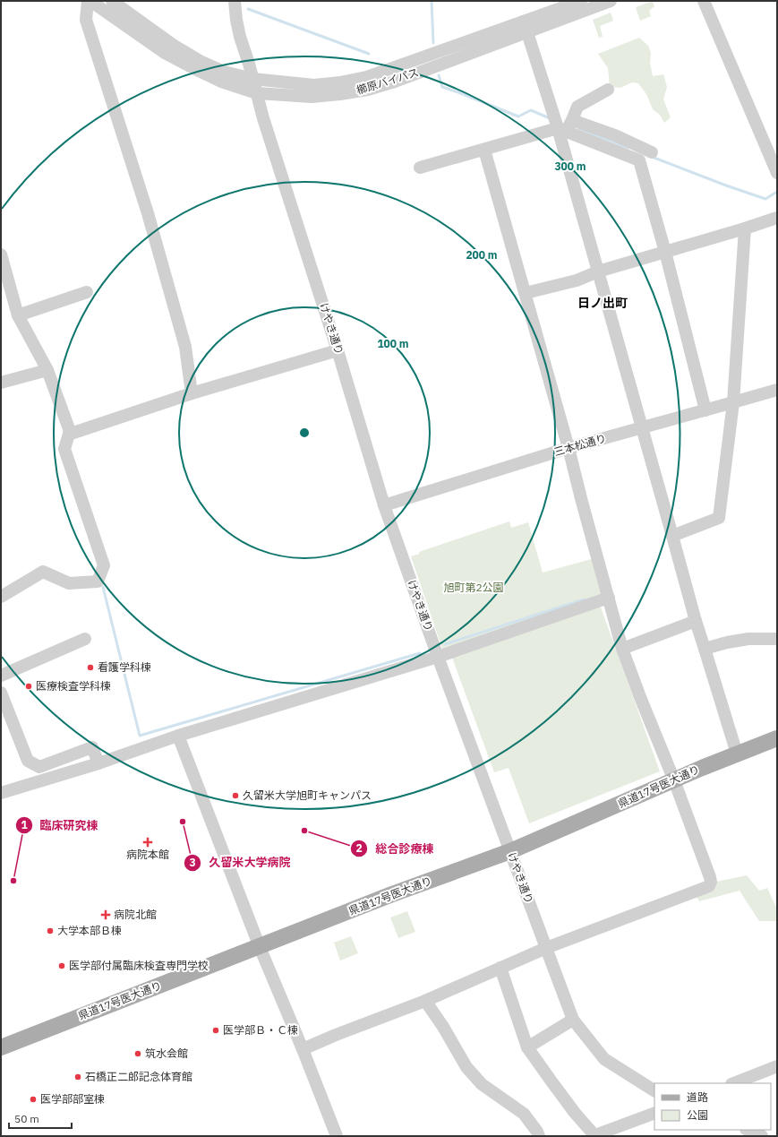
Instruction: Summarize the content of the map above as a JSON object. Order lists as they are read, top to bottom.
{
  "streets": {
    "main road": ["県道17号医大通り"],
    "street": ["櫛原バイパス", "けやき通り", "三本松通り"]
  },
  "crossings": [
    ["櫛原バイパス", "けやき通り"],
    ["けやき通り", "三本松通り"],
    ["けやき通り", "県道17号医大通り"]
  ],
  "districts": ["日ノ出町"],
  "parks": ["旭町第2公園"],
  "places": {
    "other": [
      "看護学科棟",
      "医療検査学科棟",
      "久留米大学旭町キャンパス",
      "久留米大学病院",
      "総合診療棟",
      "臨床研究棟",
      "大学本部Ｂ棟",
      "医学部付属臨床検査専門学校",
      "医学部Ｂ・Ｃ棟",
      "筑水会館",
      "石橋正二郎記念体育館",
      "医学部部室棟"
    ],
    "health": ["病院本館", "病院北館"]
  },
  "legend": ["道路", "公園"],
  "scale_bar": "50 m",
  "rings": ["300 m", "200 m", "100 m"]
}
